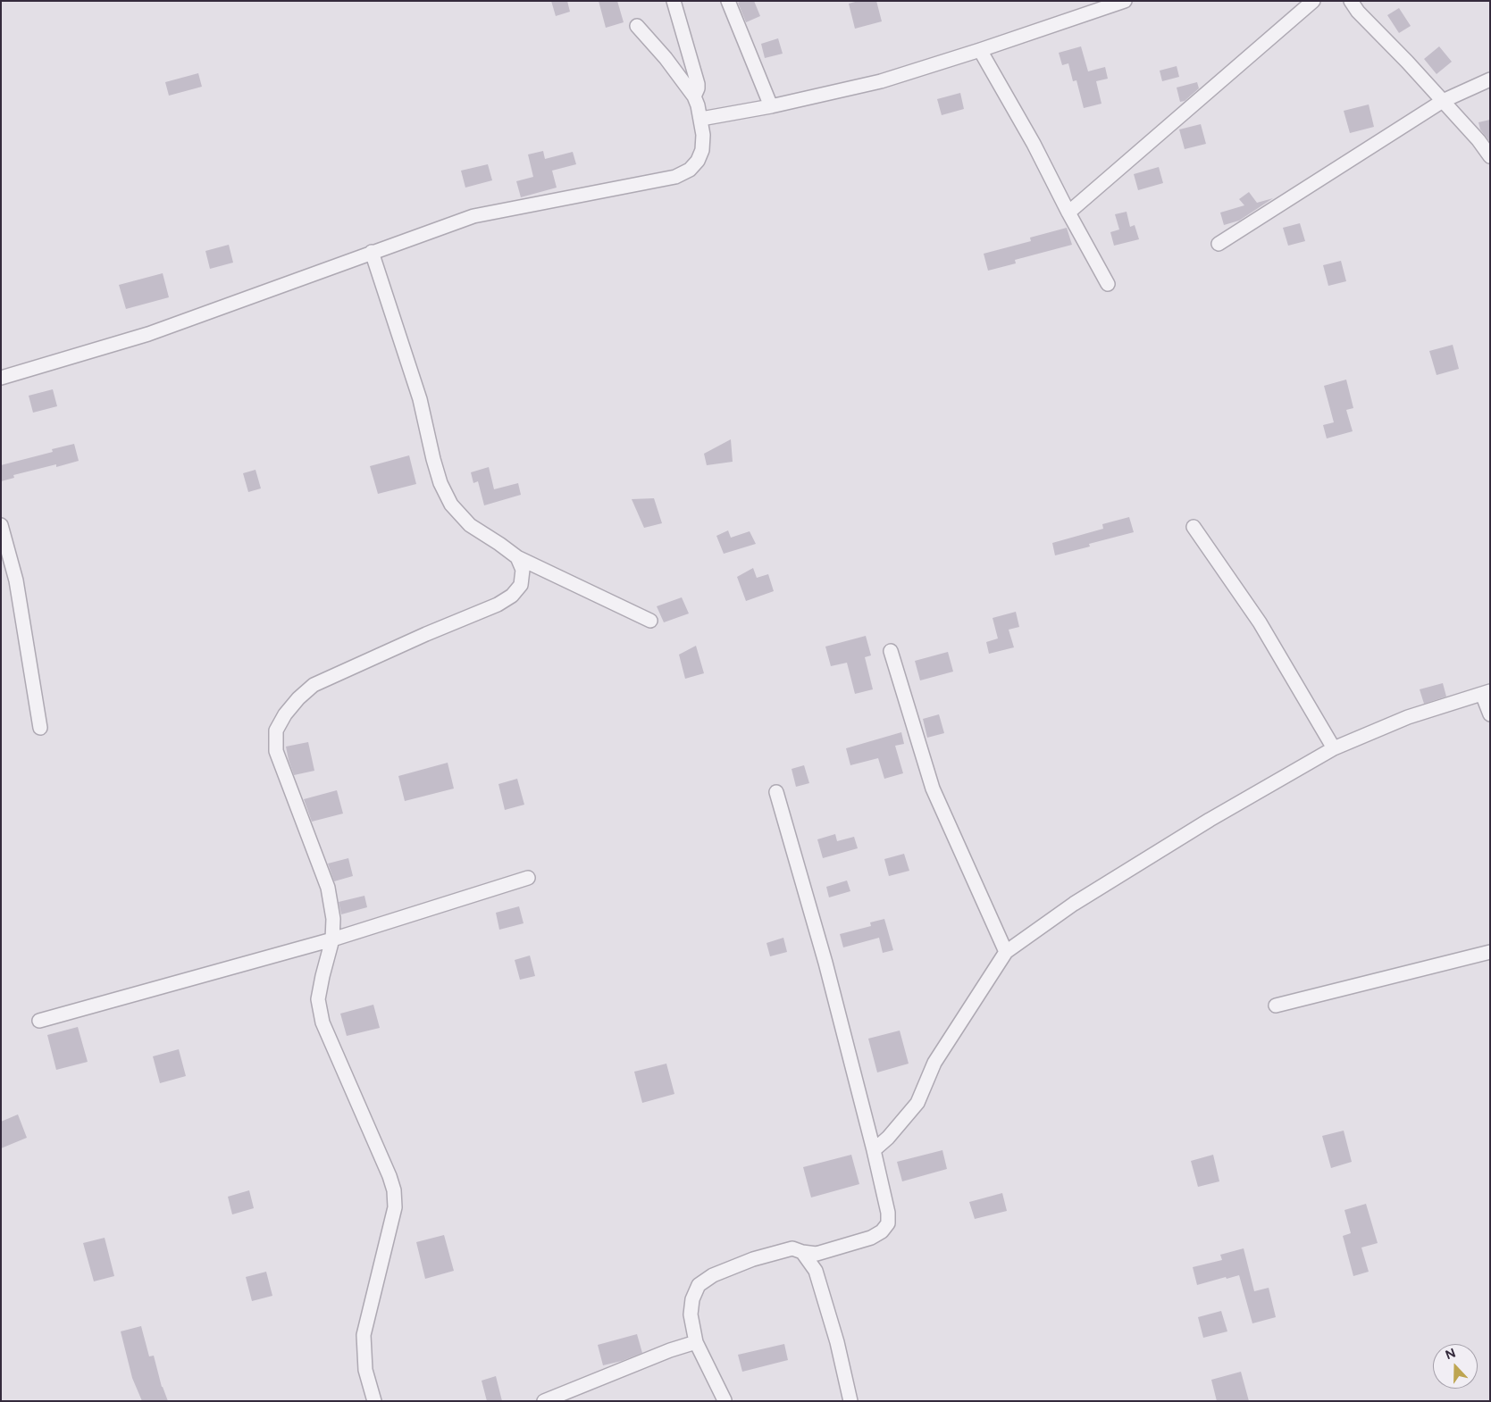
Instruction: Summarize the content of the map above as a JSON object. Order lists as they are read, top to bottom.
{
  "north": "top"
}
